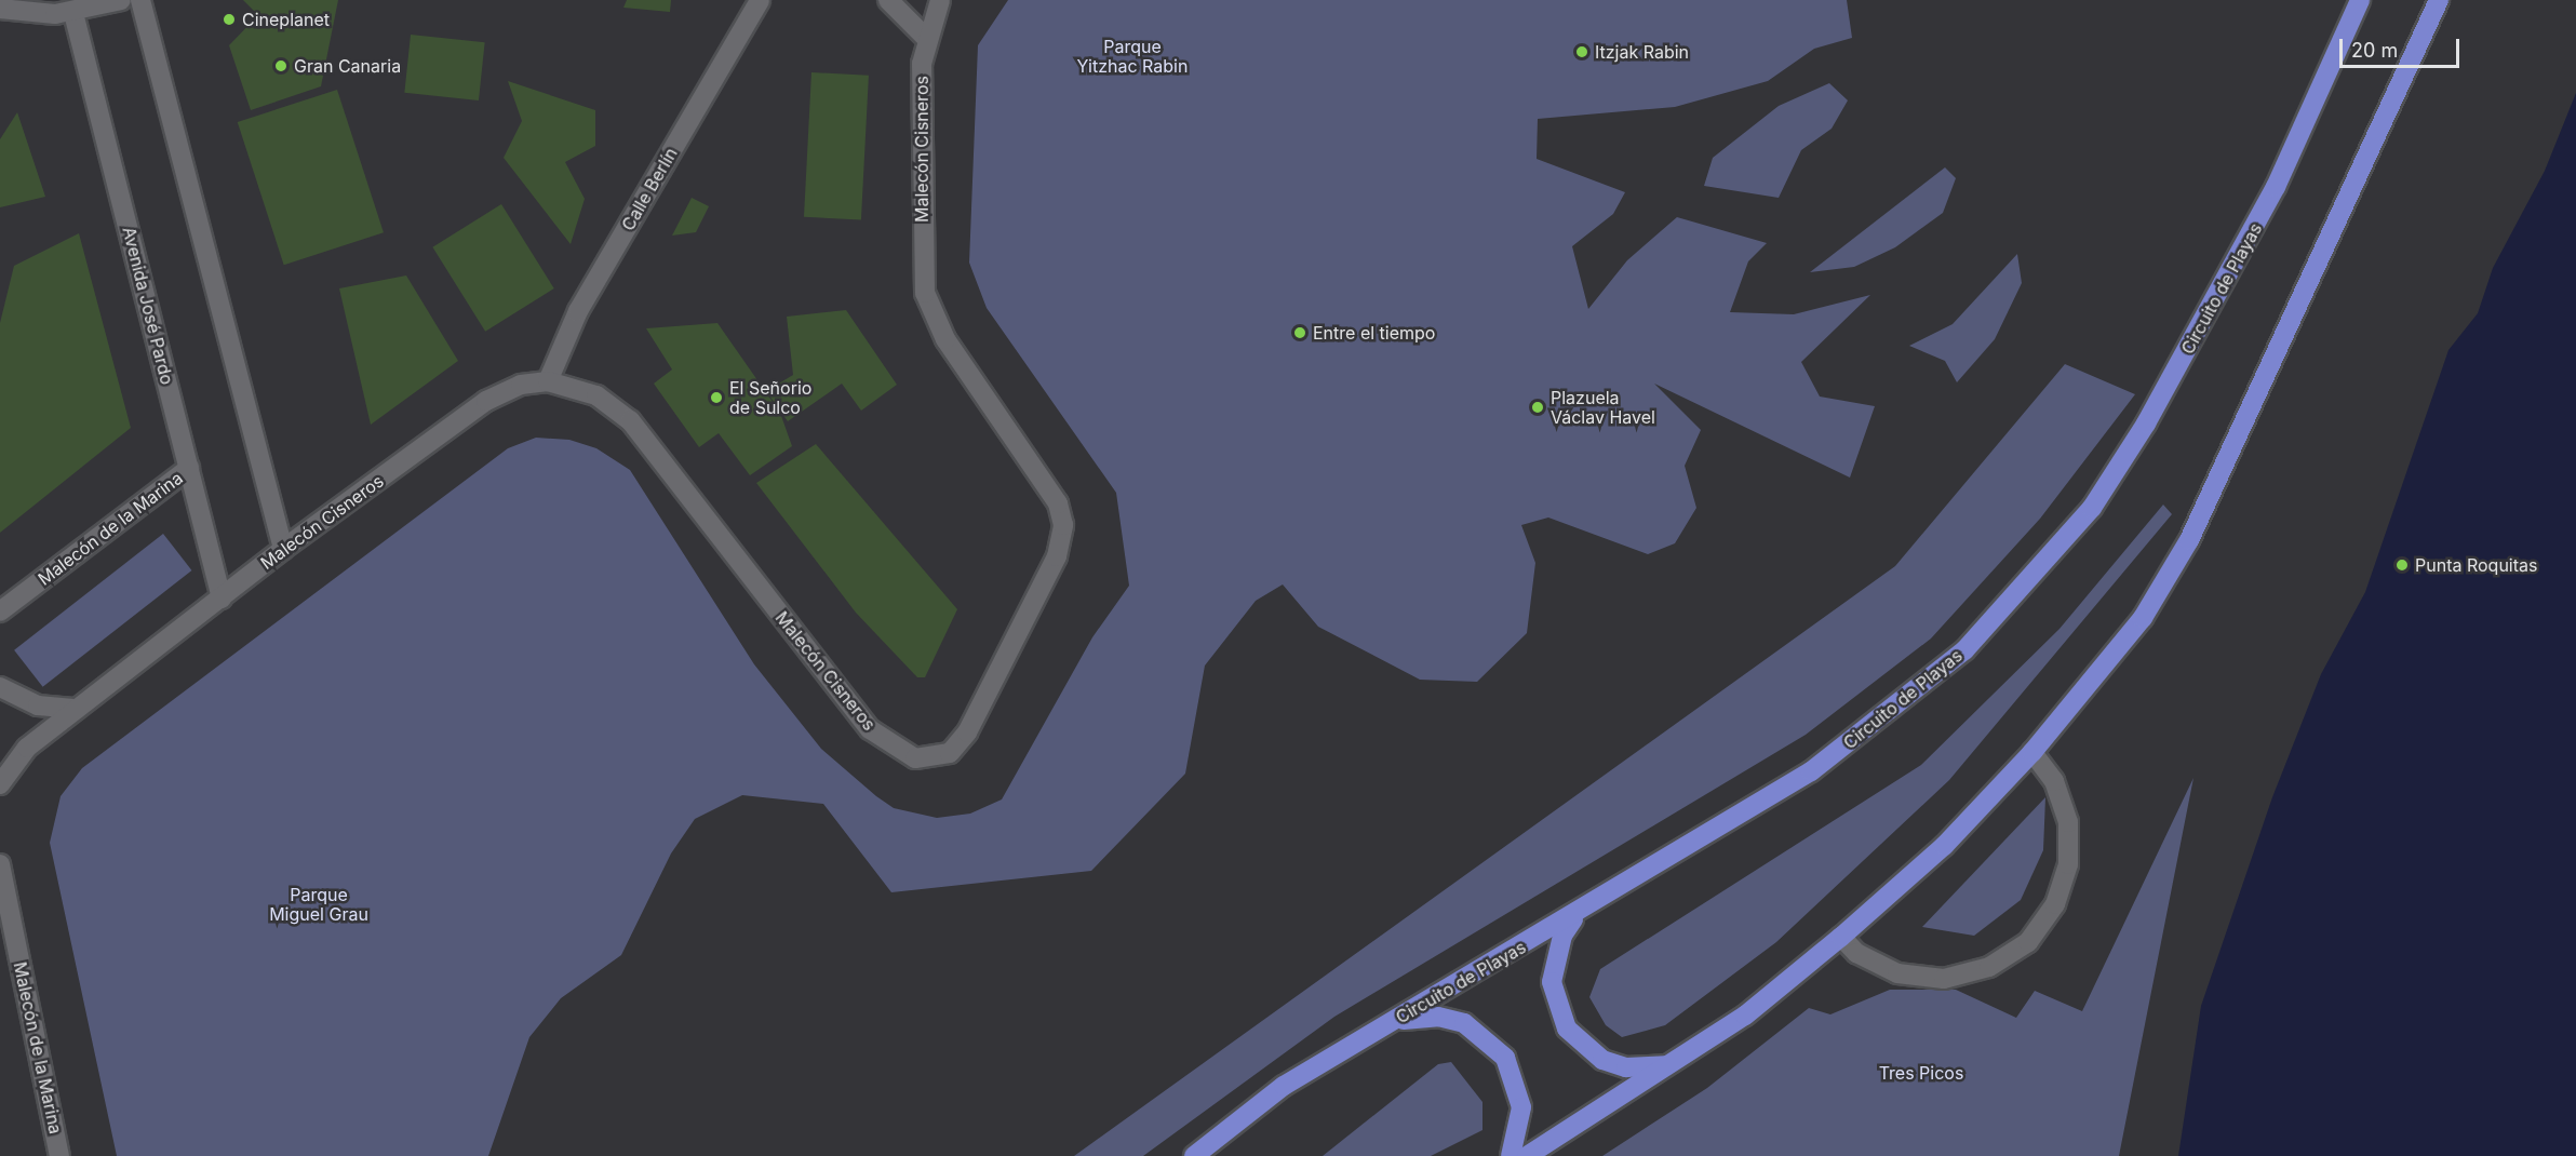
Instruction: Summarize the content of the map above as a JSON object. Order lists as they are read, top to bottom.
{
  "streets": {
    "highway": ["Circuito de Playas"],
    "street": [
      "Malecón Cisneros",
      "Calle Berlín",
      "Avenida José Pardo",
      "Malecón de la Marina"
    ]
  },
  "crossings": [
    ["Malecón Cisneros", "Calle Berlín"],
    ["Malecón Cisneros", "Avenida José Pardo"],
    ["Avenida José Pardo", "Malecón de la Marina"]
  ],
  "parks": ["Parque Yitzhac Rabin", "Parque Miguel Grau", "Tres Picos"],
  "places": [
    "Cineplanet",
    "Itzjak Rabin",
    "Gran Canaria",
    "Entre el tiempo",
    "El Señorio de Sulco",
    "Plazuela Václav Havel",
    "Punta Roquitas"
  ],
  "scale_bar": "20 m"
}
